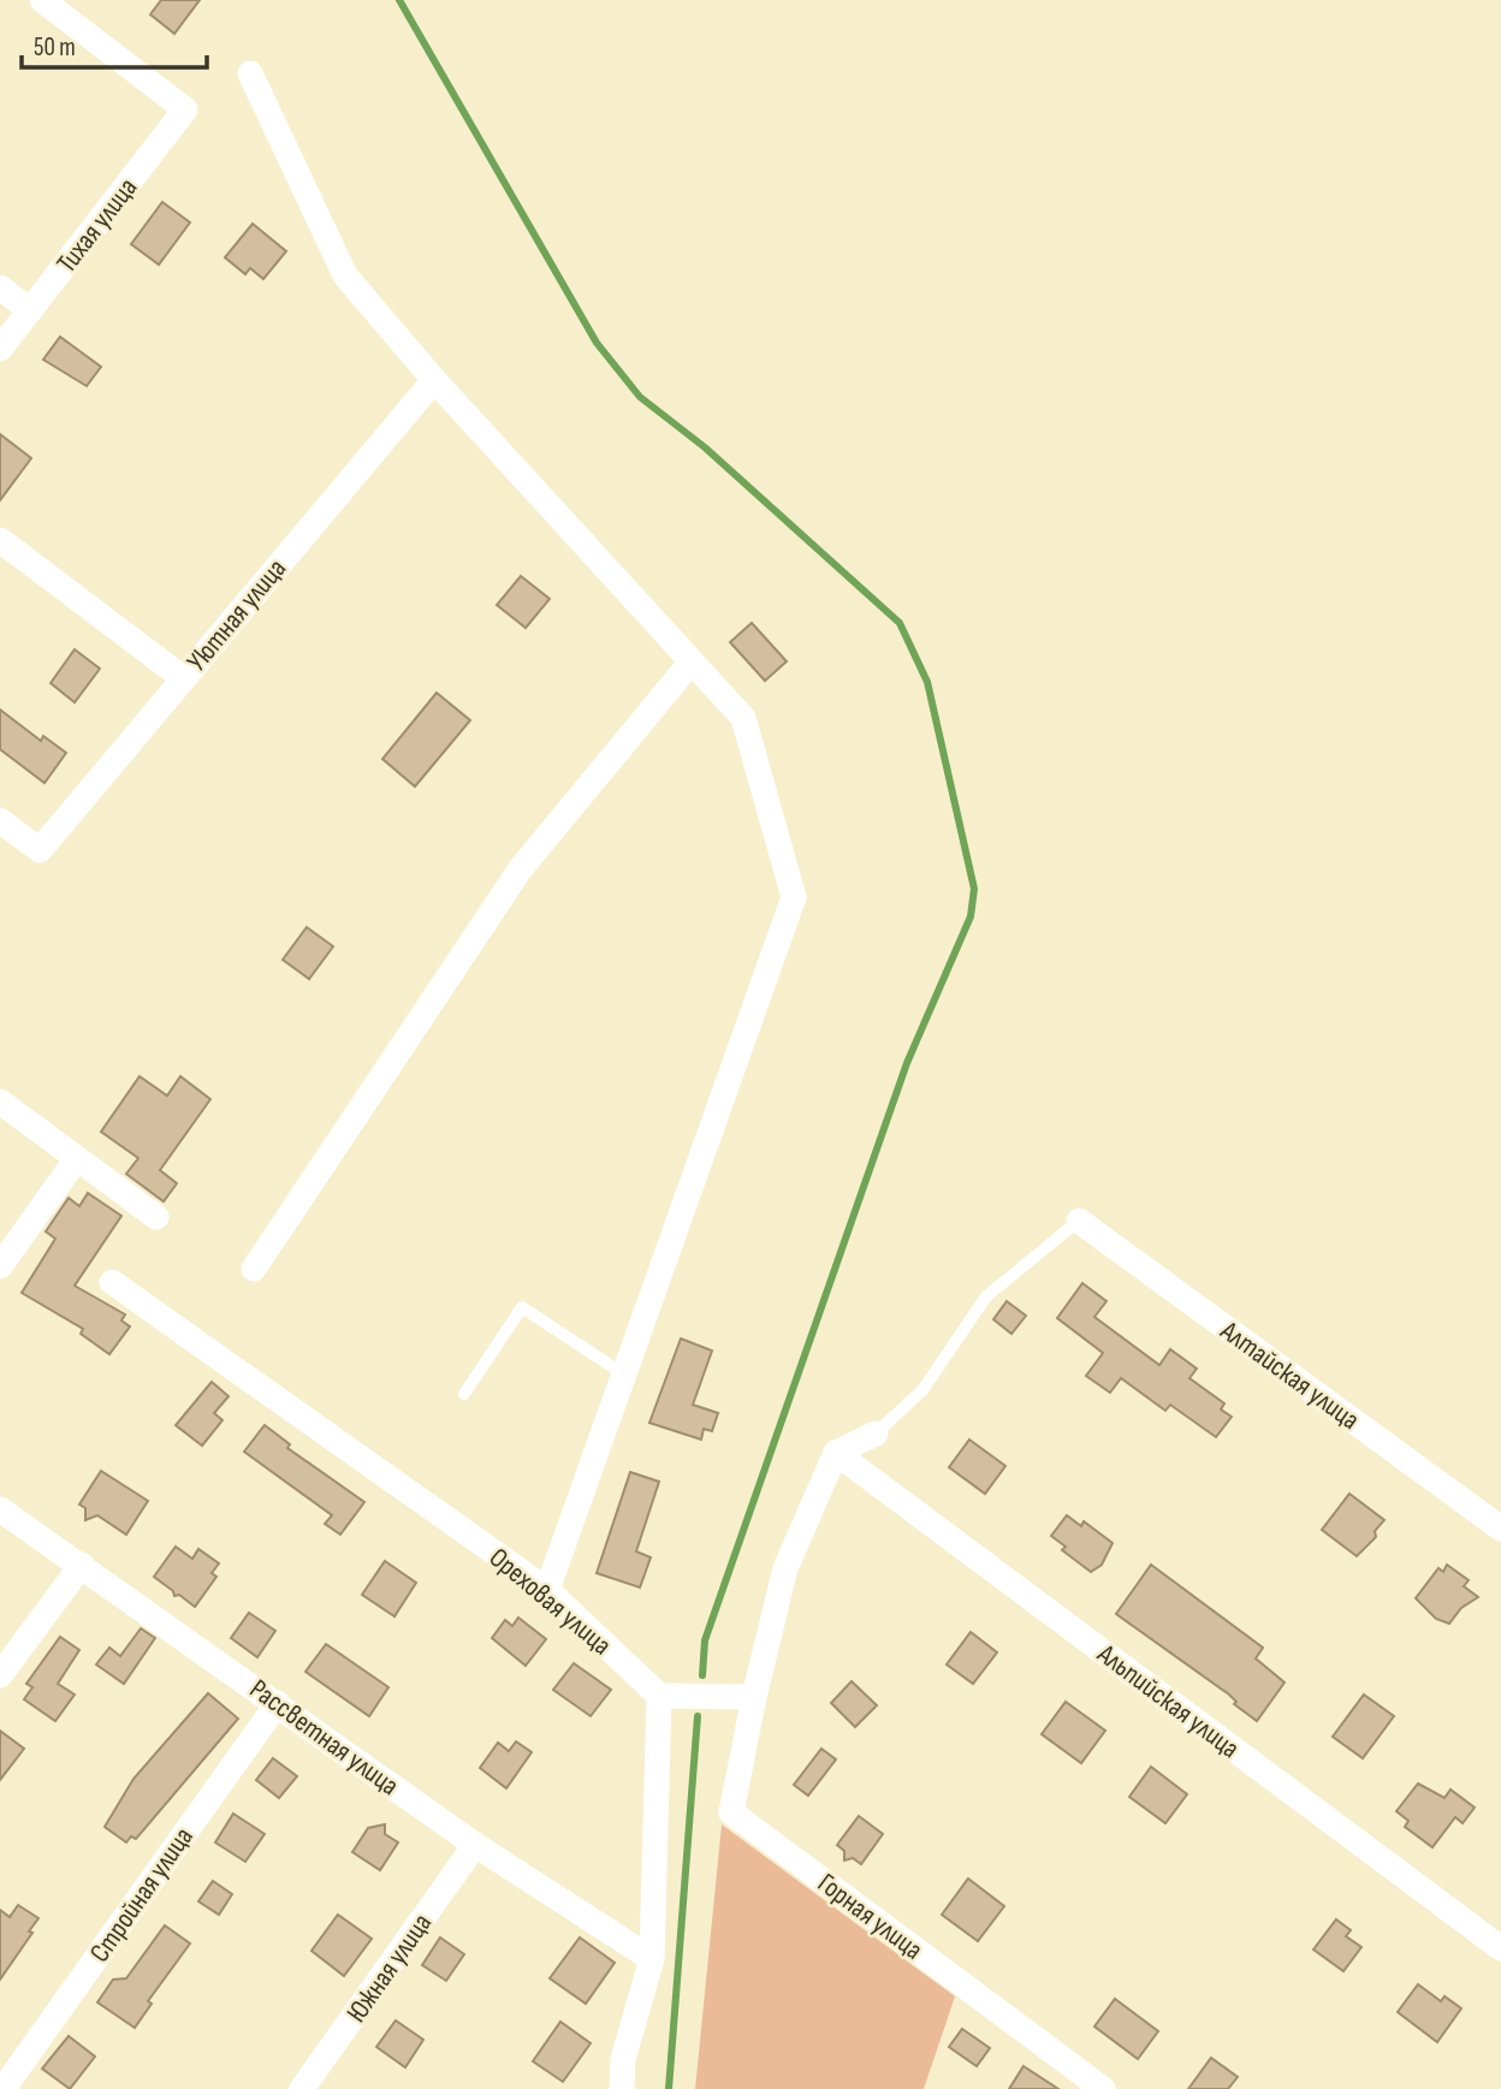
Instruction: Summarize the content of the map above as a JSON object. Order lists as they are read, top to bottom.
{
  "streets": {
    "street": [
      "Тихая улица",
      "Уютная улица",
      "Алтайская улица",
      "Ореховая улица",
      "Альпийская улица",
      "Рассветная улица",
      "Стройная улица",
      "Горная улица",
      "Южная улица"
    ]
  },
  "crossings": [
    ["Рассветная улица", "Стройная улица"],
    ["Рассветная улица", "Южная улица"]
  ],
  "scale_bar": "50 m"
}
